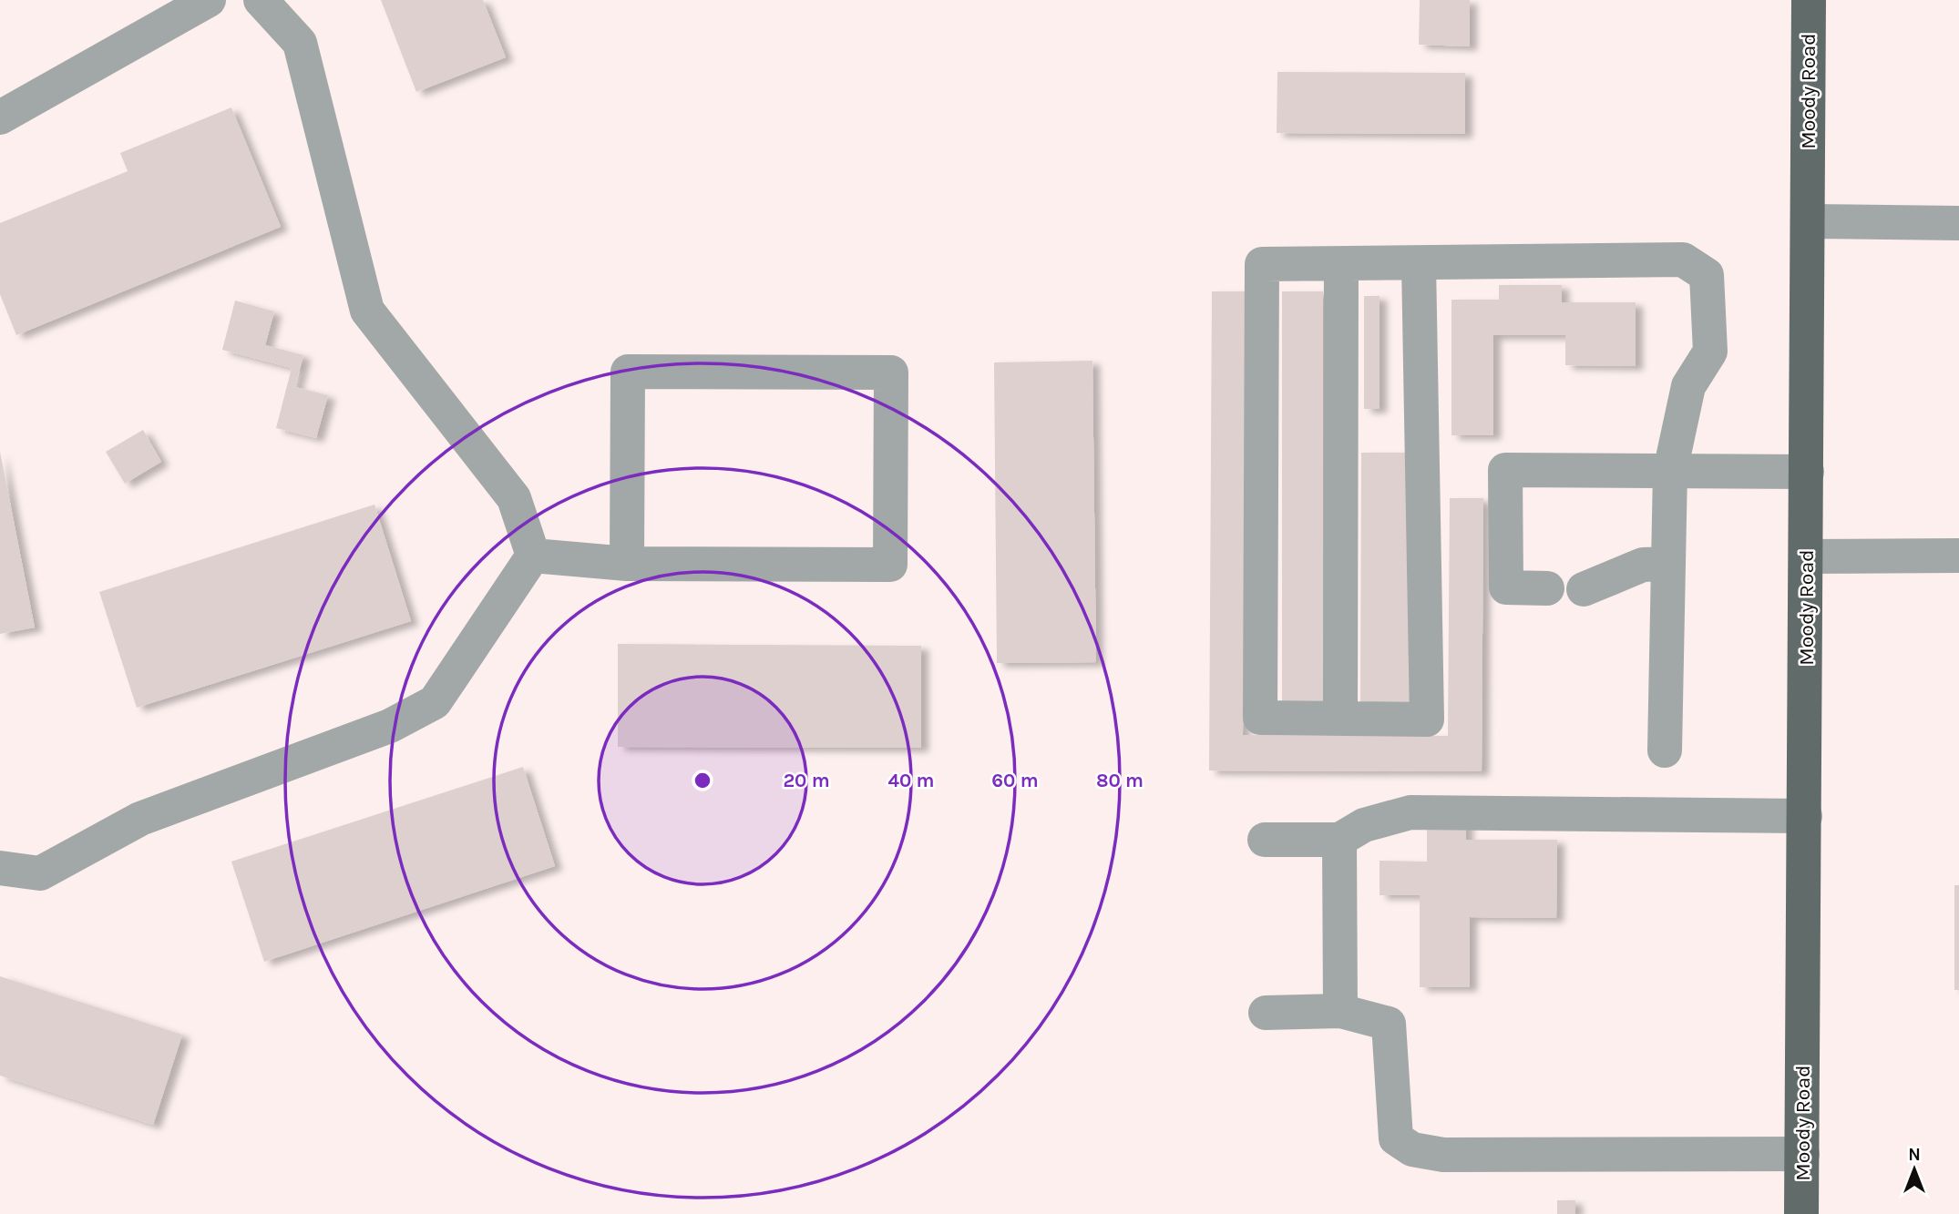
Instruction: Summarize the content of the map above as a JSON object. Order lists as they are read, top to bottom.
{
  "streets": {
    "main road": ["Moody Road"]
  },
  "north": "top",
  "rings": [
    "20 m",
    "40 m",
    "60 m",
    "80 m"
  ]
}
